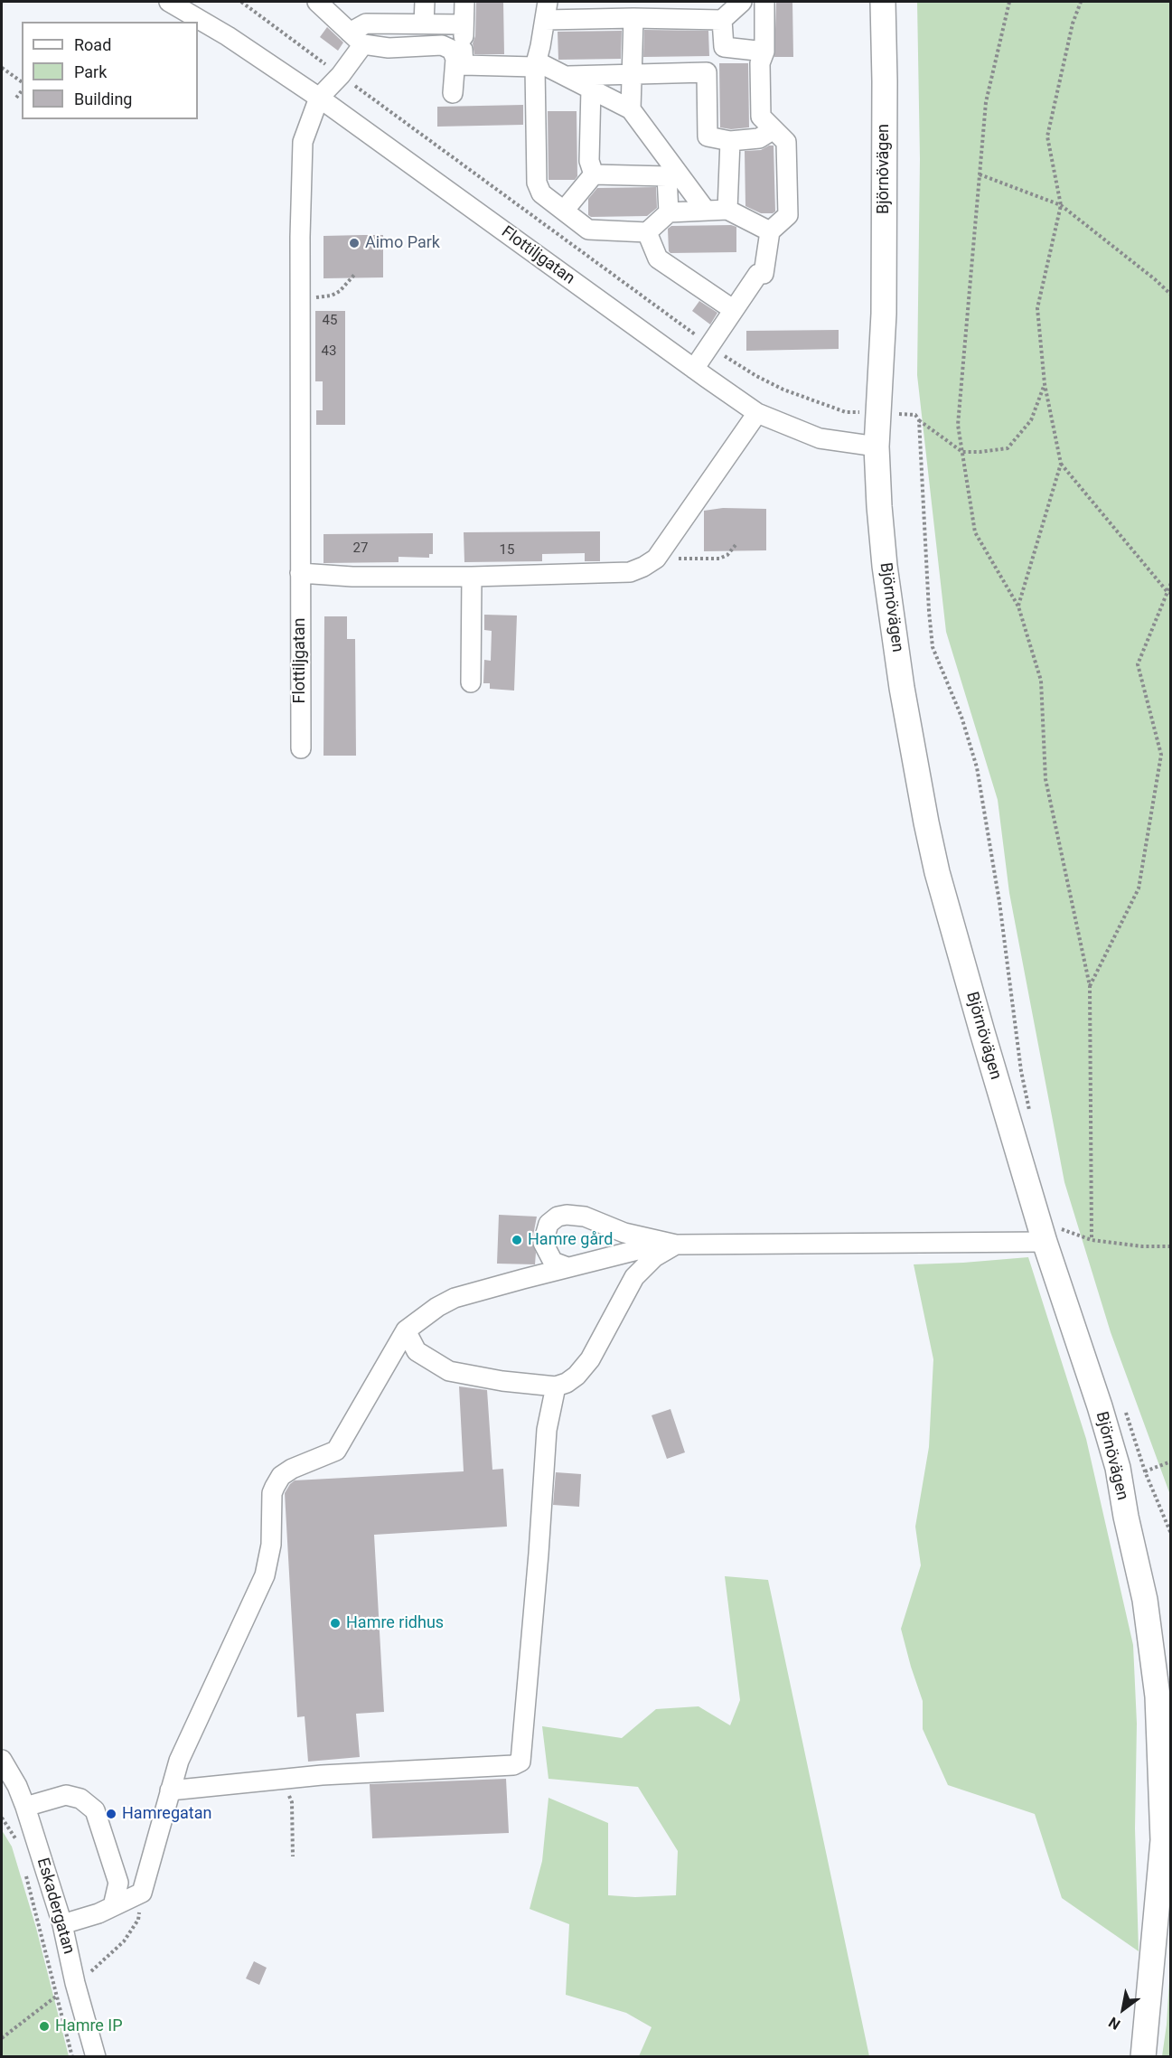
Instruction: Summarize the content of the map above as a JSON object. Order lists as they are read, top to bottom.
{
  "streets": {
    "main road": ["Björnövägen"],
    "street": ["Flottiljgatan", "Eskadergatan"]
  },
  "crossings": [
    ["Björnövägen", "Flottiljgatan"]
  ],
  "places": [
    "Aimo Park",
    "Hamre gård",
    "Hamre ridhus",
    "Hamregatan",
    "Hamre IP"
  ],
  "house_numbers": [
    "45",
    "43",
    "27",
    "15"
  ],
  "legend": ["Road", "Park", "Building"],
  "north": "bottom left"
}
